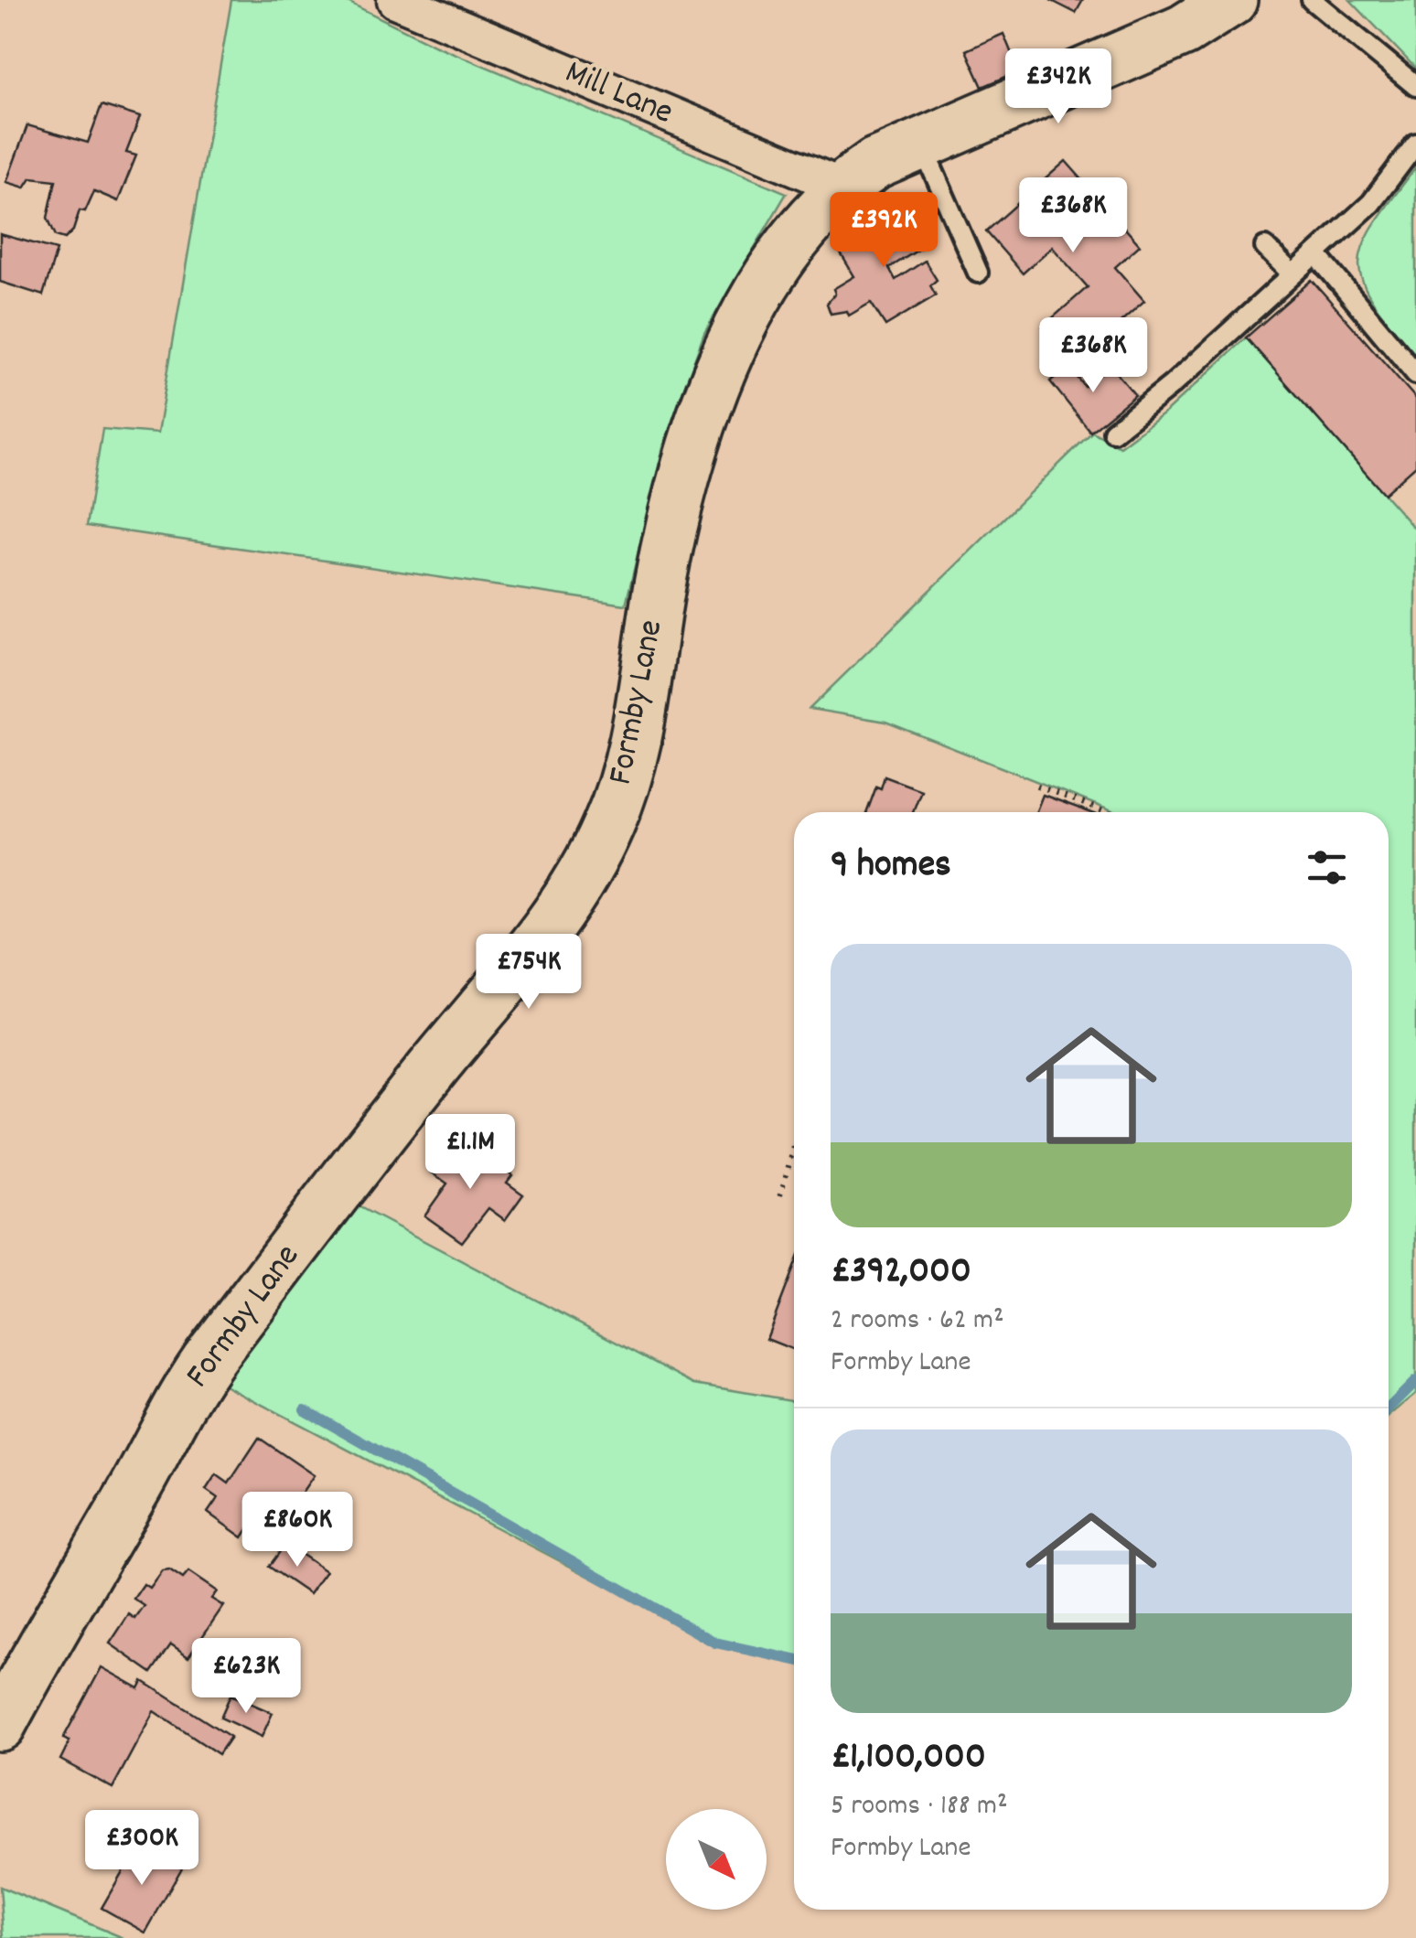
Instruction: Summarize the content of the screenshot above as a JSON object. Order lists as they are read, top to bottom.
{
  "streets": {
    "main road": ["Formby Lane"],
    "street": ["Mill Lane"]
  },
  "crossings": [
    ["Mill Lane", "Formby Lane"]
  ],
  "north": "bottom right",
  "page": {
    "price": [
      "£342K",
      "£368K",
      "£392K",
      "£368K",
      "£754K",
      "£1.1M",
      "£860K",
      "£623K",
      "£300K"
    ],
    "heading": "9 homes",
    "list": [
      {
        "name": "£392,000",
        "note": "2 rooms · 62 m² · Formby Lane"
      },
      {
        "name": "£1,100,000",
        "note": "5 rooms · 188 m² · Formby Lane"
      }
    ]
  }
}
